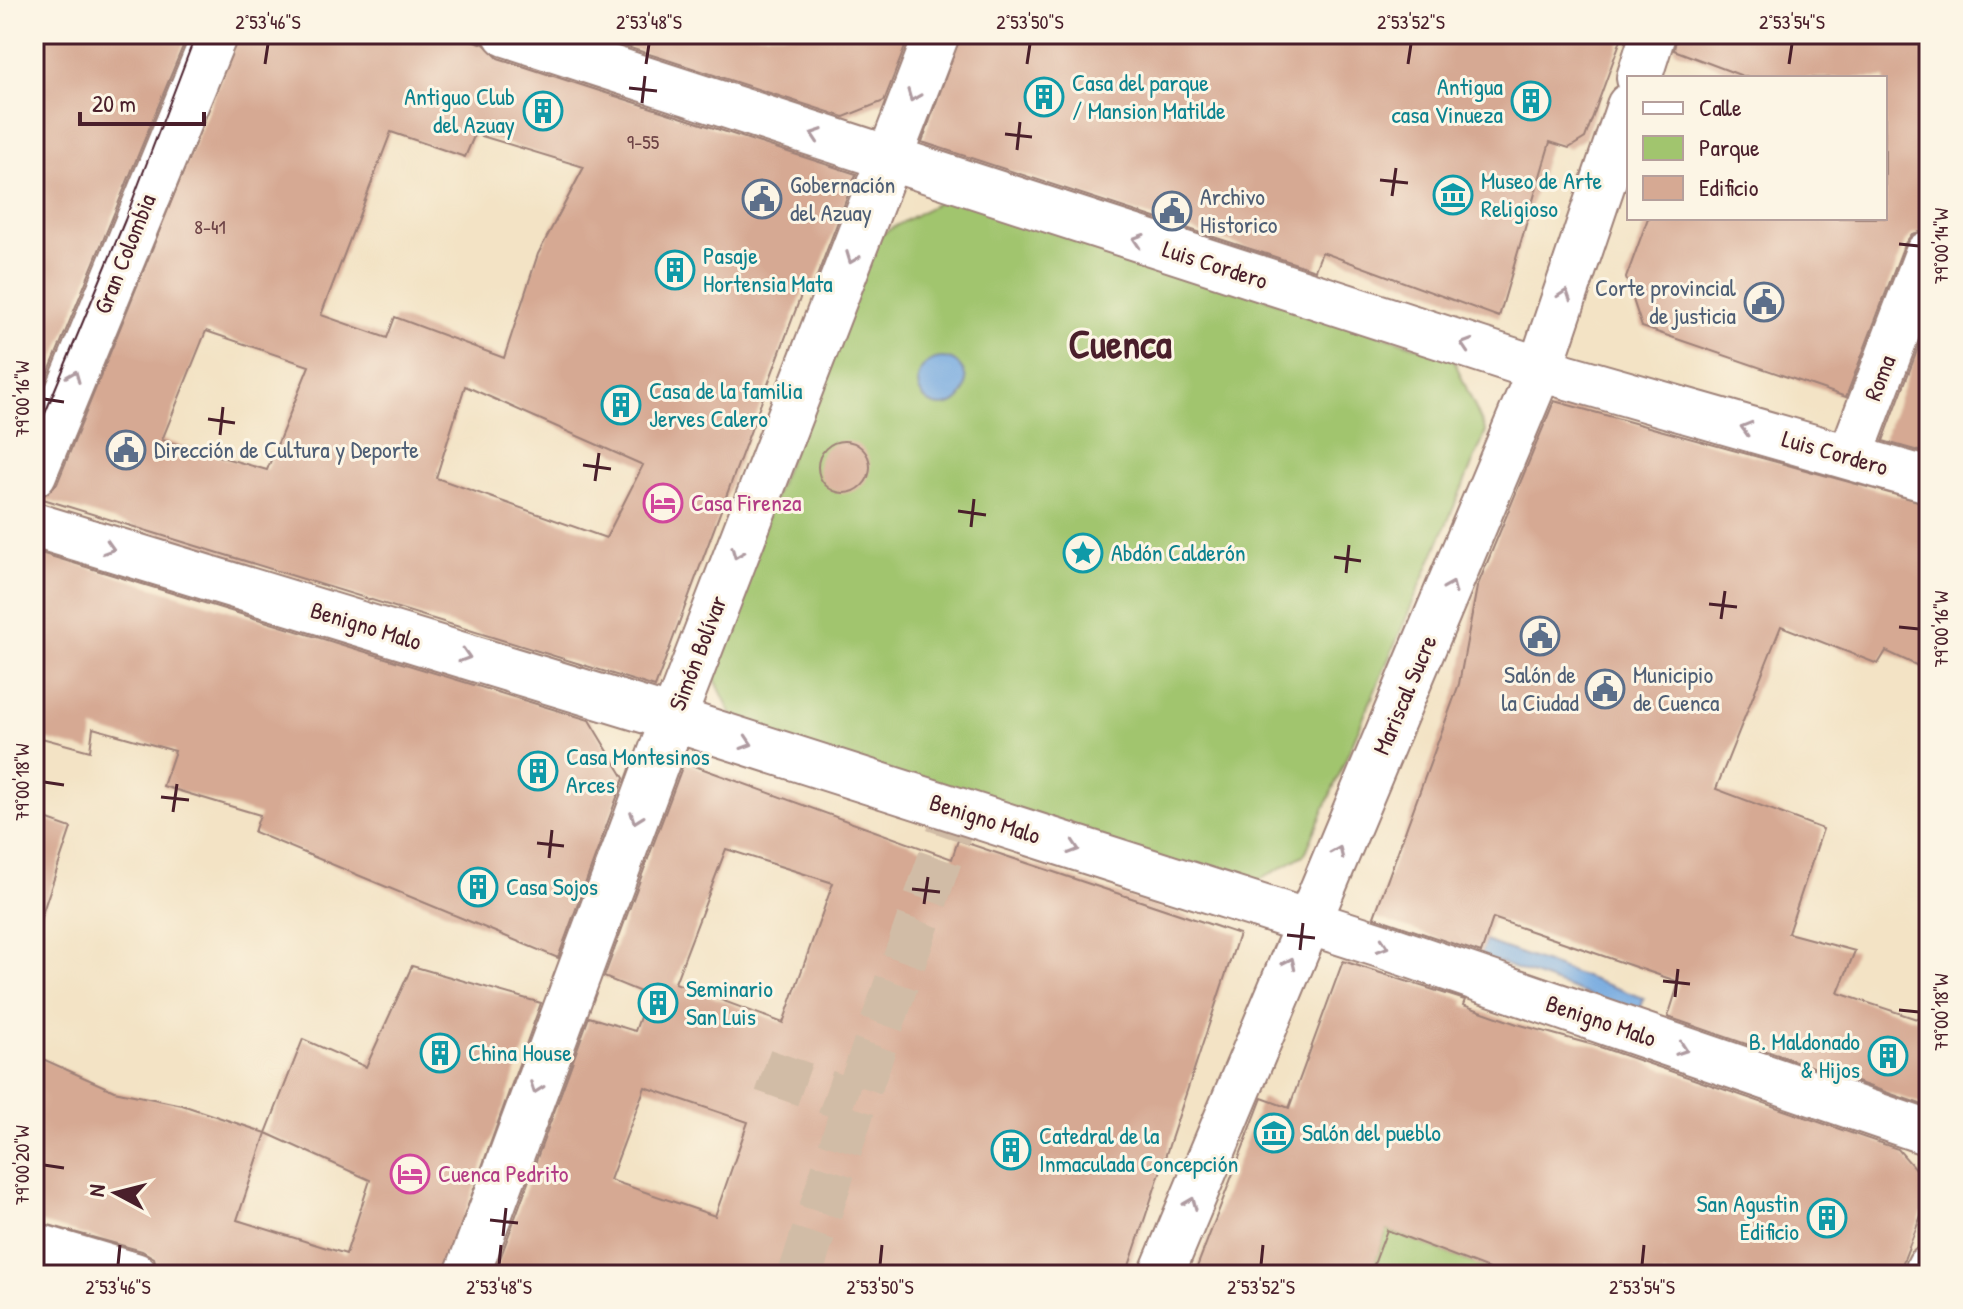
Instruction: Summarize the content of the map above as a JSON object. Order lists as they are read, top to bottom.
{
  "streets": {
    "street": [
      "Gran Colombia",
      "Luis Cordero",
      "Roma",
      "Benigno Malo",
      "Simón Bolívar",
      "Mariscal Sucre"
    ]
  },
  "crossings": [
    ["Luis Cordero", "Roma"],
    ["Luis Cordero", "Simón Bolívar"],
    ["Luis Cordero", "Mariscal Sucre"],
    ["Benigno Malo", "Simón Bolívar"],
    ["Benigno Malo", "Mariscal Sucre"]
  ],
  "one_way": [
    "Gran Colombia",
    "Luis Cordero",
    "Benigno Malo",
    "Simón Bolívar",
    "Mariscal Sucre"
  ],
  "districts": ["Cuenca"],
  "places": {
    "building": [
      "Casa del parque / Mansion Matilde",
      "Antigua casa Vinueza",
      "Antiguo Club del Azuay",
      "Pasaje Hortensia Mata",
      "Casa de la familia Jerves Calero",
      "Casa Montesinos Arces",
      "Casa Sojos",
      "Seminario San Luis",
      "China House",
      "B. Maldonado & Hijos",
      "Catedral de la Inmaculada Concepción",
      "San Agustin Edificio"
    ],
    "museum": ["Museo de Arte Religioso", "Salón del pueblo"],
    "public building": [
      "Gobernación del Azuay",
      "Archivo Historico",
      "Corte provincial de justicia",
      "Dirección de Cultura y Deporte",
      "Salón de la Ciudad",
      "Municipio de Cuenca"
    ],
    "hotel": ["Casa Firenza", "Cuenca Pedrito"],
    "place": ["Abdón Calderón"]
  },
  "house_numbers": ["9-55", "8-41"],
  "legend": ["Calle", "Parque", "Edificio"],
  "scale_bar": "20 m",
  "north": "left",
  "coordinates": [
    "2°53'46\"S",
    "2°53'48\"S",
    "2°53'50\"S",
    "2°53'52\"S",
    "2°53'54\"S",
    "79°00'14\"W",
    "79°00'16\"W",
    "79°00'18\"W",
    "79°00'20\"W"
  ]
}
